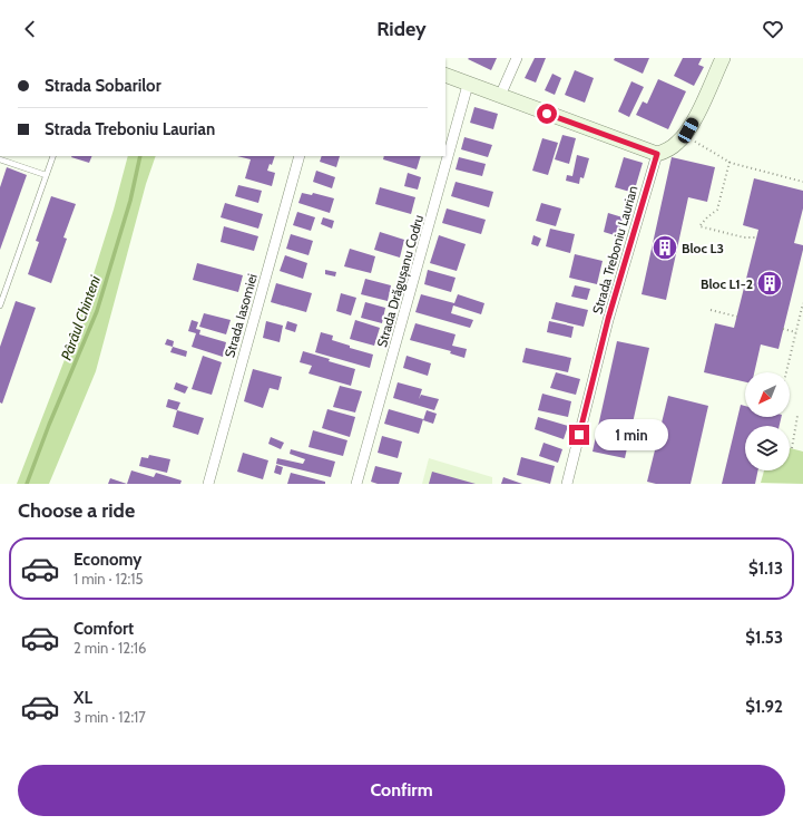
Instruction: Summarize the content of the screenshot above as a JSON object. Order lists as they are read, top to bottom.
{
  "streets": {
    "street": ["Strada Treboniu Laurian", "Strada Drăgușanu Codru", "Strada Iasomiei"]
  },
  "water": ["Pârâul Chinteni"],
  "places": {
    "building": ["Bloc L3", "Bloc L1-2"]
  },
  "north": "bottom left",
  "page": {
    "header": "Ridey",
    "banner": ["Strada Sobarilor", "Strada Treboniu Laurian"],
    "bubble": "1 min",
    "heading": "Choose a ride",
    "list": [
      {
        "name": "Economy",
        "note": "1 min · 12:15",
        "value": "$1.13"
      },
      {
        "name": "Comfort",
        "note": "2 min · 12:16",
        "value": "$1.53"
      },
      {
        "name": "XL",
        "note": "3 min · 12:17",
        "value": "$1.92"
      }
    ],
    "buttons": "Confirm"
  }
}
